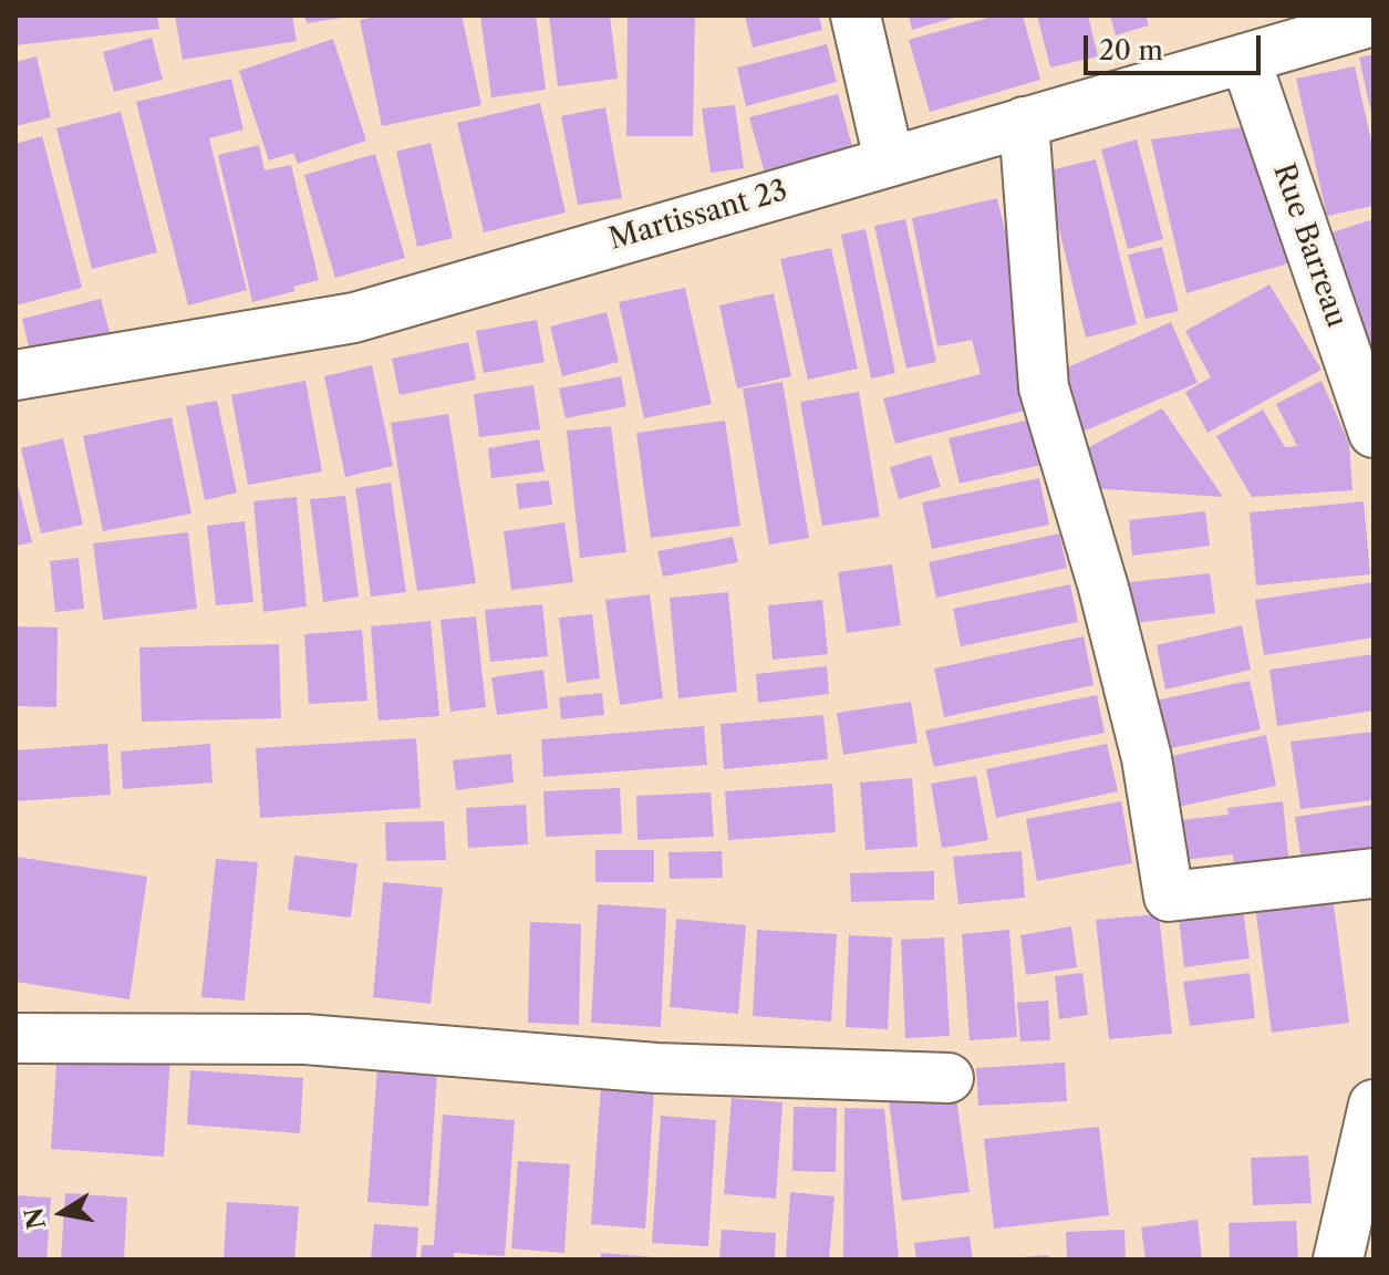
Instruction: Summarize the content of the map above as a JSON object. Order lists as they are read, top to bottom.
{
  "streets": {
    "street": ["Martissant 23", "Rue Barreau"]
  },
  "crossings": [
    ["Martissant 23", "Rue Barreau"]
  ],
  "scale_bar": "20 m",
  "north": "left"
}
